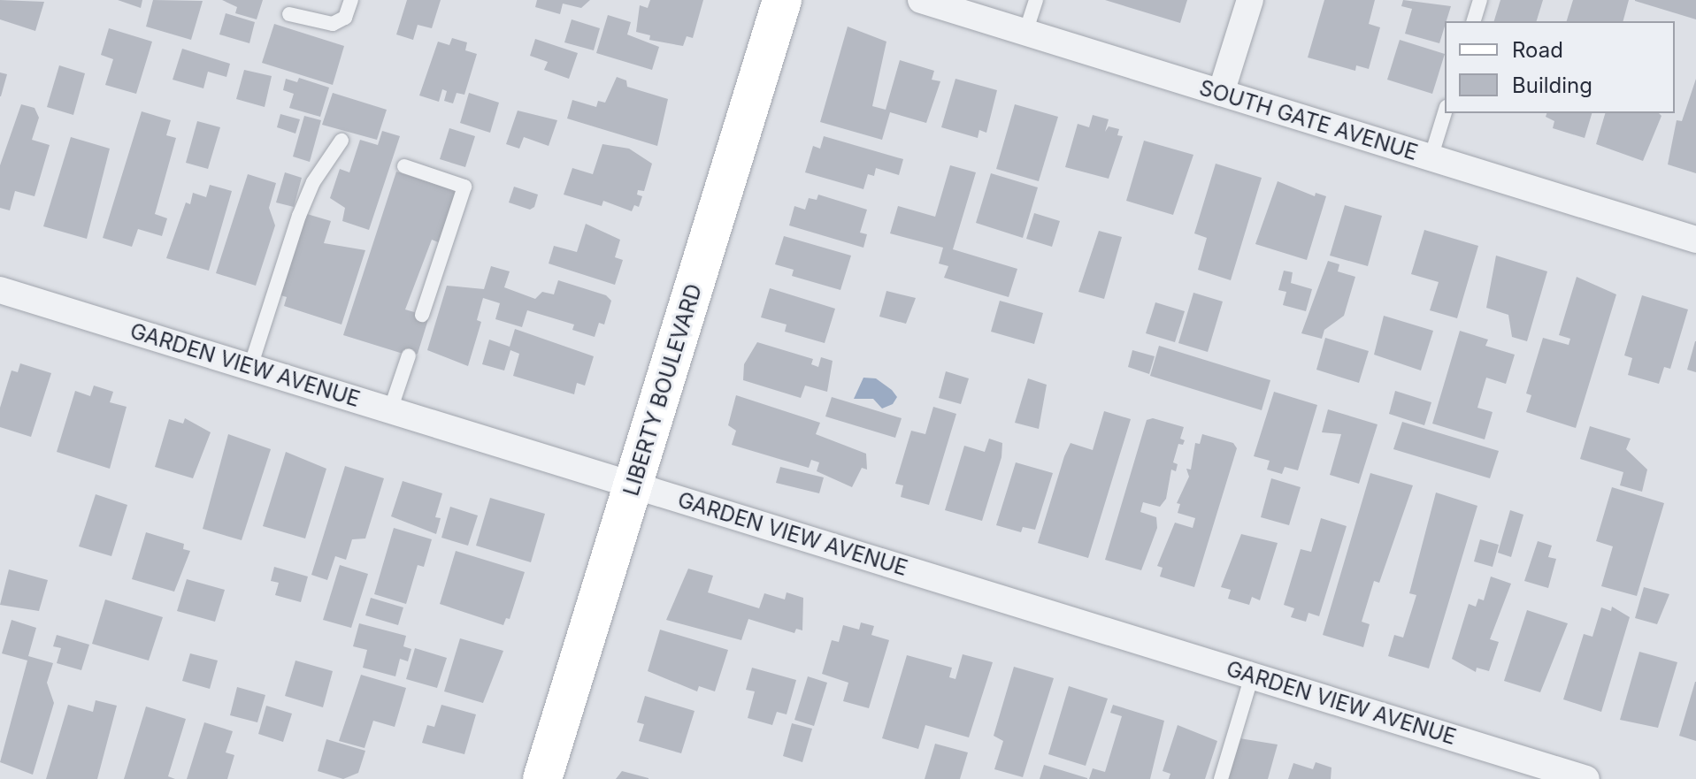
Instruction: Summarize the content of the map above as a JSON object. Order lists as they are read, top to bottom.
{
  "streets": {
    "street": ["SOUTH GATE AVENUE", "GARDEN VIEW AVENUE", "LIBERTY BOULEVARD"]
  },
  "crossings": [
    ["GARDEN VIEW AVENUE", "LIBERTY BOULEVARD"]
  ],
  "legend": ["Road", "Building"]
}
